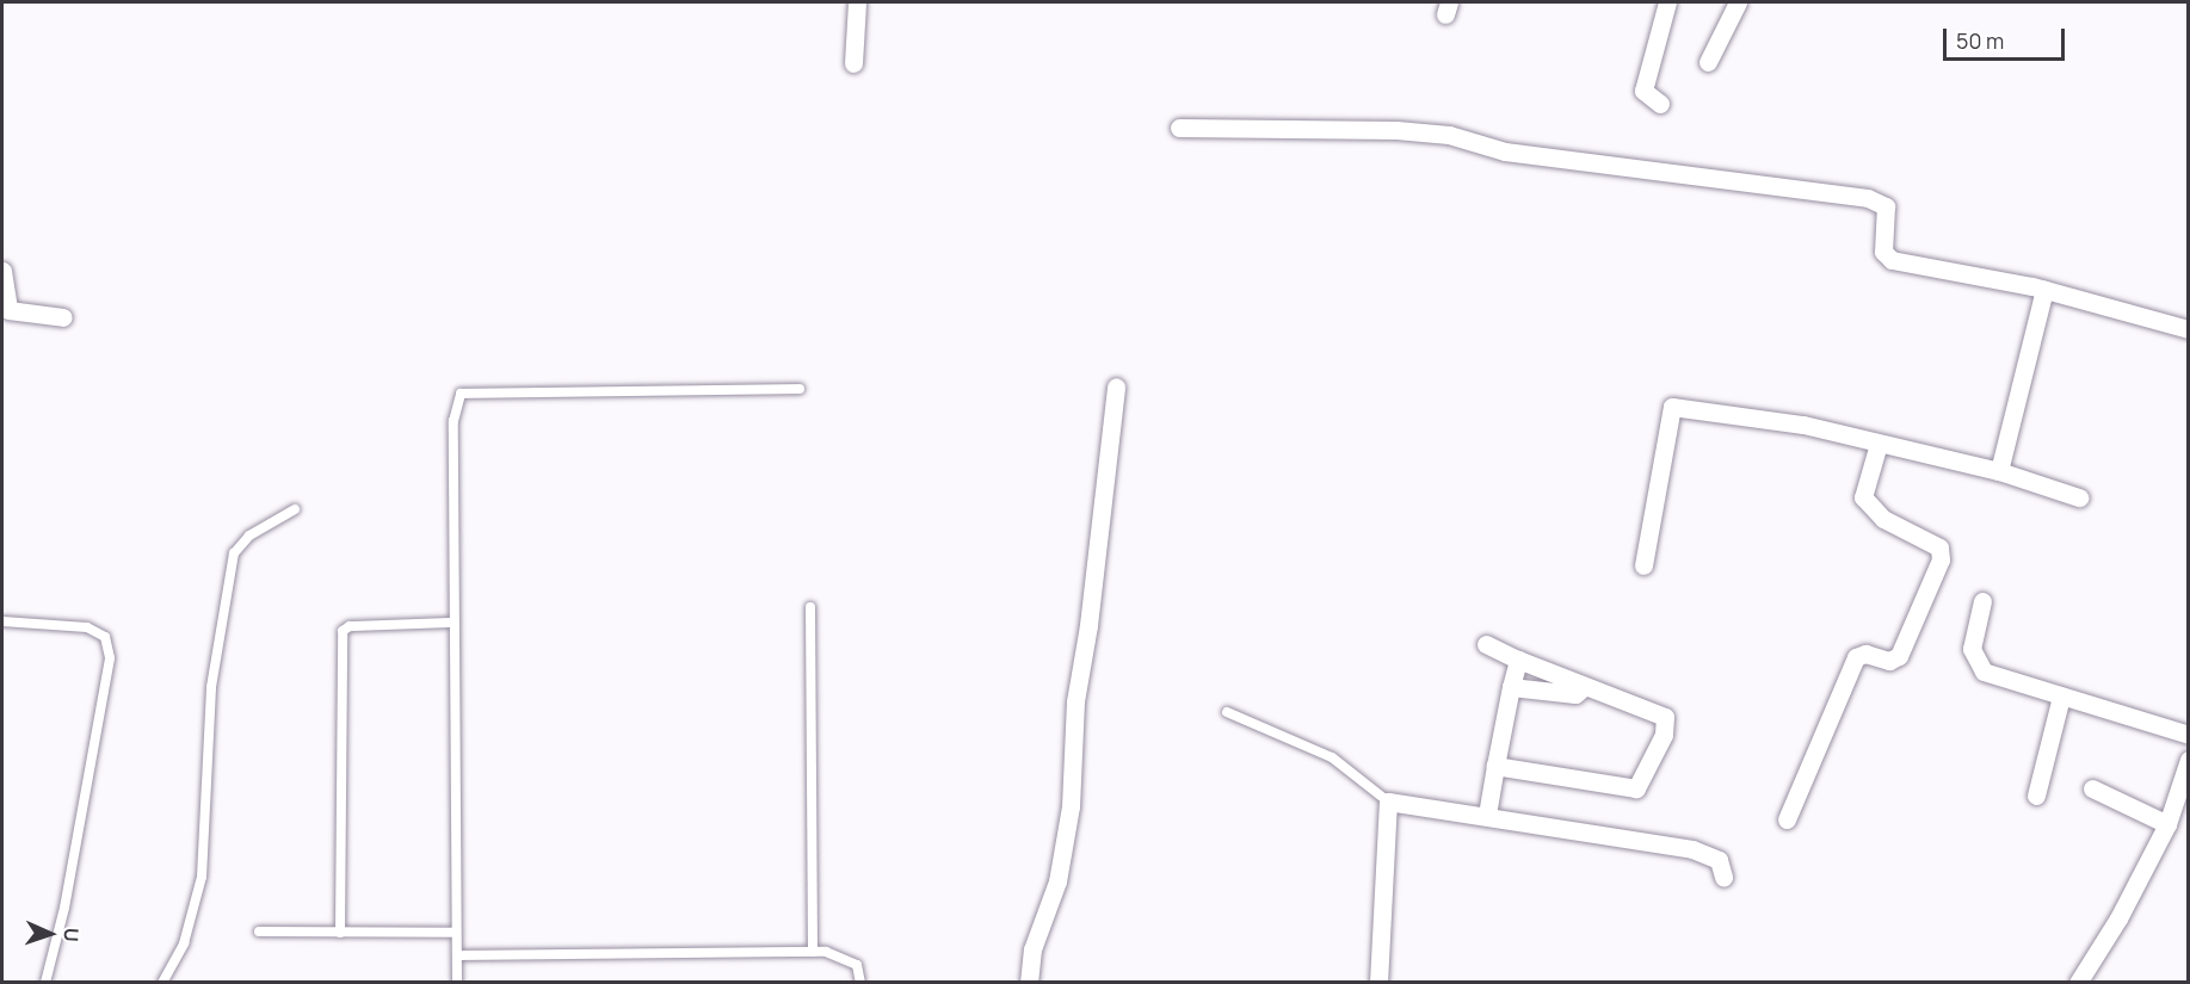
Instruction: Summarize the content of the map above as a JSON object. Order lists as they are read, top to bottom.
{
  "scale_bar": "50 m",
  "north": "right"
}
